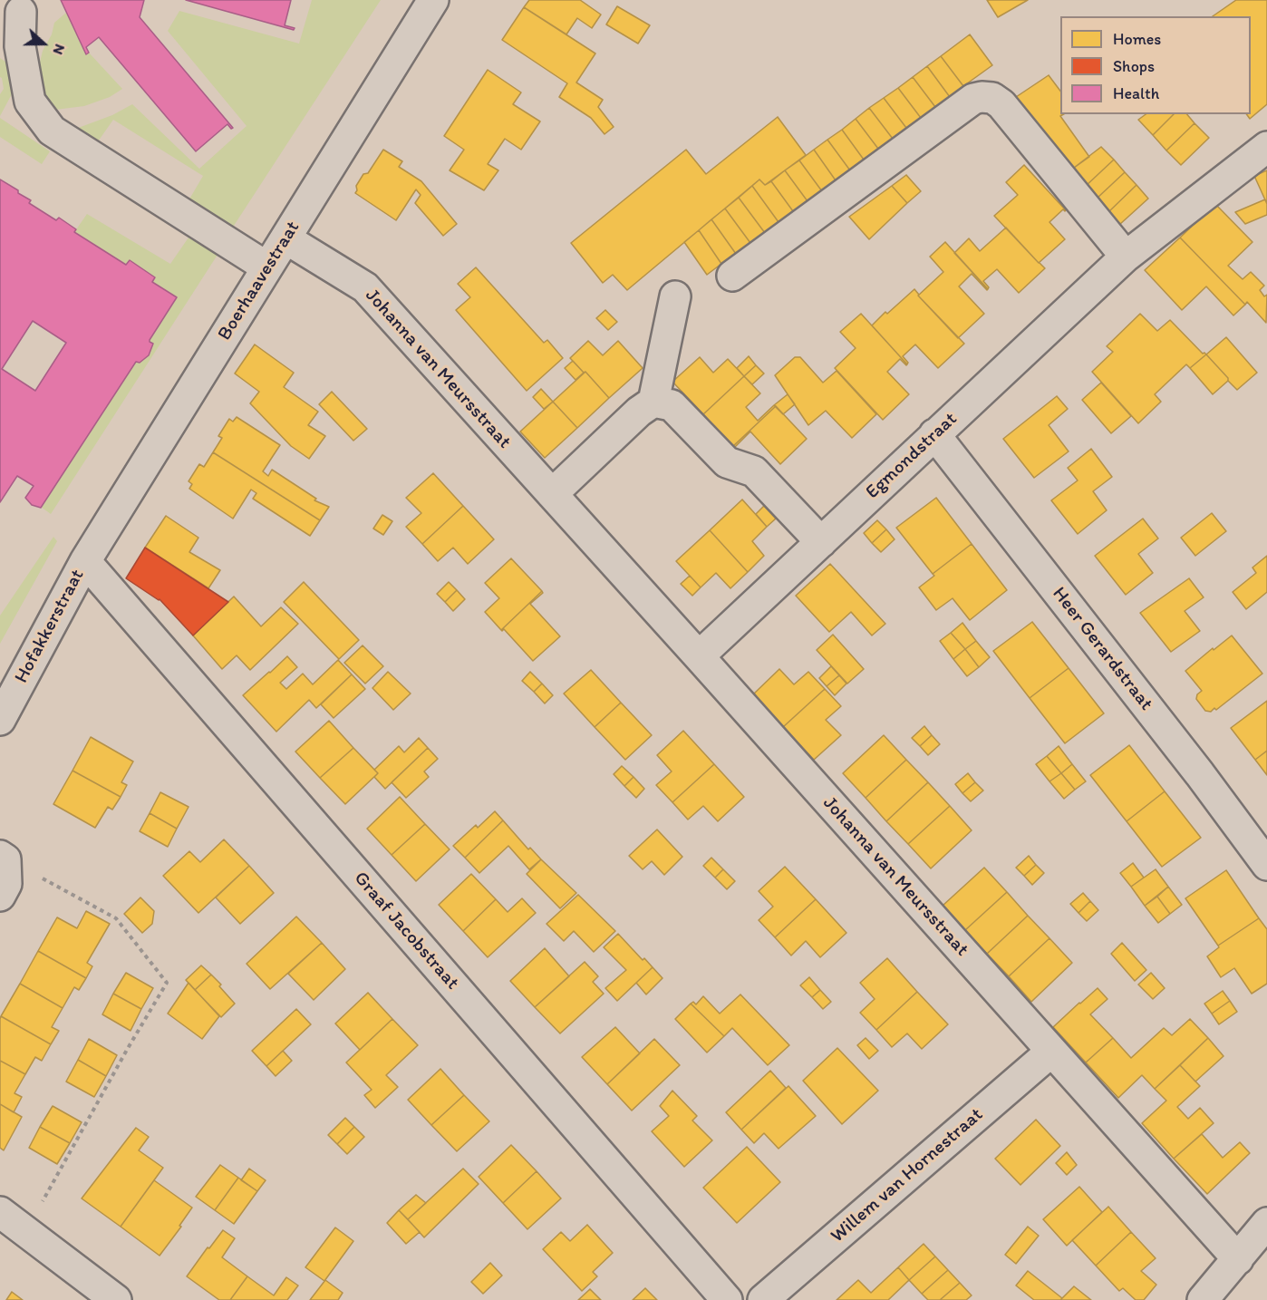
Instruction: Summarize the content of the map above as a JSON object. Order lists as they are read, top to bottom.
{
  "streets": {
    "street": [
      "Boerhaavestraat",
      "Johanna van Meursstraat",
      "Egmondstraat",
      "Hofakkerstraat",
      "Heer Gerardstraat",
      "Graaf Jacobstraat",
      "Willem van Hornestraat"
    ]
  },
  "crossings": [
    ["Boerhaavestraat", "Johanna van Meursstraat"],
    ["Boerhaavestraat", "Hofakkerstraat"],
    ["Boerhaavestraat", "Graaf Jacobstraat"],
    ["Johanna van Meursstraat", "Egmondstraat"],
    ["Johanna van Meursstraat", "Willem van Hornestraat"],
    ["Egmondstraat", "Heer Gerardstraat"],
    ["Hofakkerstraat", "Graaf Jacobstraat"]
  ],
  "legend": ["Homes", "Shops", "Health"],
  "north": "right"
}
